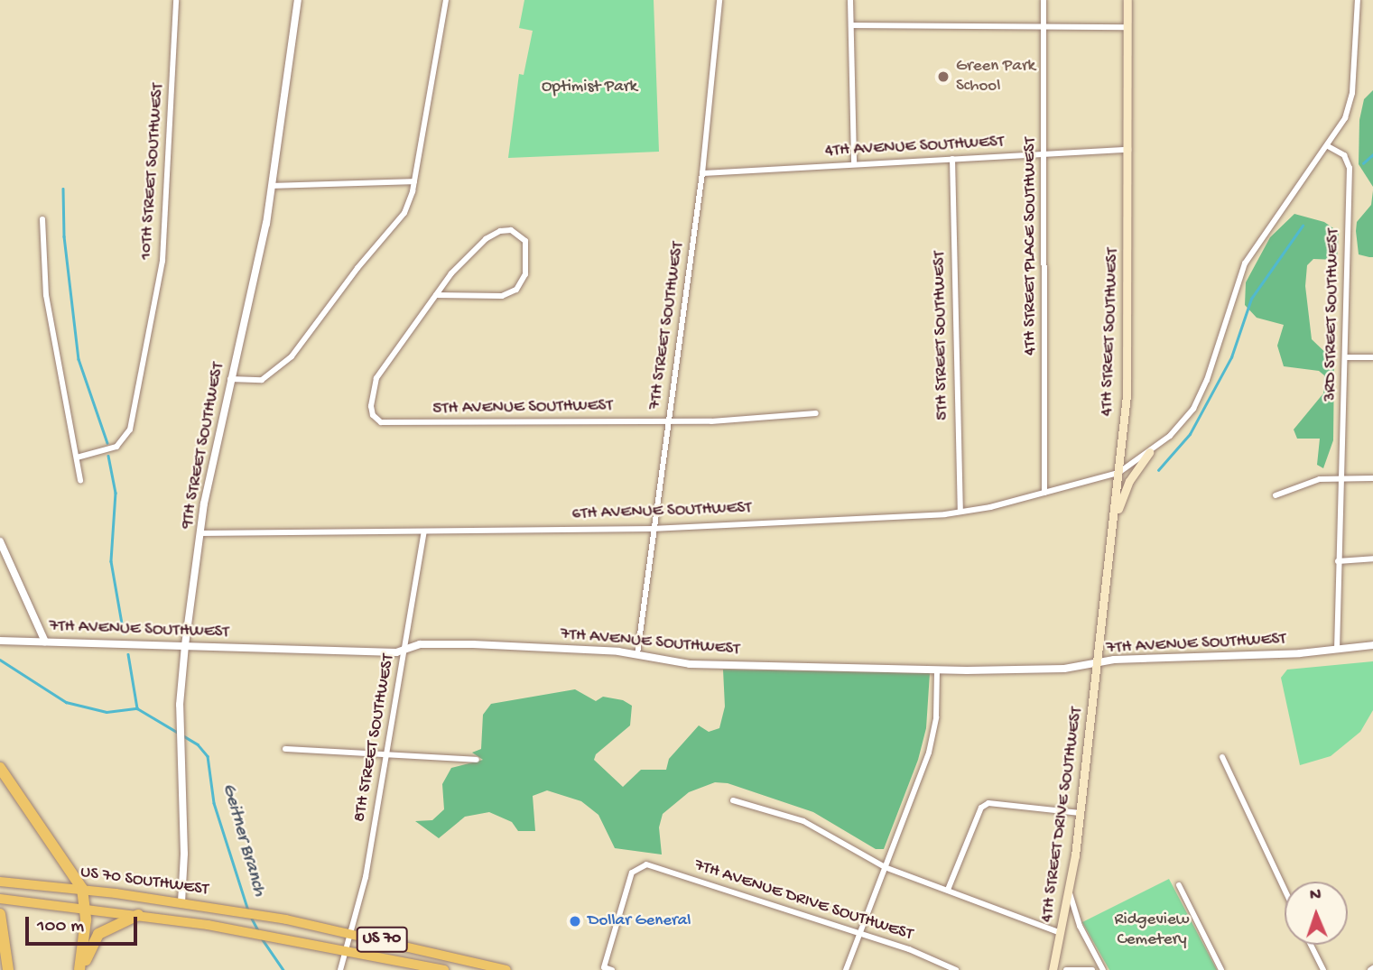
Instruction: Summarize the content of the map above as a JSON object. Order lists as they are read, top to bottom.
{
  "streets": {
    "main road": [
      "4TH STREET SOUTHWEST",
      "4TH STREET DRIVE SOUTHWEST",
      "US 70 SOUTHWEST",
      "US 70"
    ],
    "street": [
      "4TH AVENUE SOUTHWEST",
      "10TH STREET SOUTHWEST",
      "4TH STREET PLACE SOUTHWEST",
      "3RD STREET SOUTHWEST",
      "7TH STREET SOUTHWEST",
      "5TH STREET SOUTHWEST",
      "5TH AVENUE SOUTHWEST",
      "9TH STREET SOUTHWEST",
      "6TH AVENUE SOUTHWEST",
      "7TH AVENUE SOUTHWEST",
      "8TH STREET SOUTHWEST",
      "7TH AVENUE DRIVE SOUTHWEST"
    ]
  },
  "crossings": [
    ["4TH AVENUE SOUTHWEST", "4TH STREET PLACE SOUTHWEST"],
    ["4TH AVENUE SOUTHWEST", "7TH STREET SOUTHWEST"],
    ["4TH AVENUE SOUTHWEST", "4TH STREET SOUTHWEST"],
    ["4TH AVENUE SOUTHWEST", "5TH STREET SOUTHWEST"],
    ["4TH STREET PLACE SOUTHWEST", "6TH AVENUE SOUTHWEST"],
    ["3RD STREET SOUTHWEST", "7TH AVENUE SOUTHWEST"],
    ["7TH STREET SOUTHWEST", "5TH AVENUE SOUTHWEST"],
    ["7TH STREET SOUTHWEST", "6TH AVENUE SOUTHWEST"],
    ["7TH STREET SOUTHWEST", "7TH AVENUE SOUTHWEST"],
    ["4TH STREET SOUTHWEST", "6TH AVENUE SOUTHWEST"],
    ["4TH STREET SOUTHWEST", "7TH AVENUE SOUTHWEST"],
    ["4TH STREET SOUTHWEST", "4TH STREET DRIVE SOUTHWEST"],
    ["5TH STREET SOUTHWEST", "6TH AVENUE SOUTHWEST"],
    ["9TH STREET SOUTHWEST", "6TH AVENUE SOUTHWEST"],
    ["9TH STREET SOUTHWEST", "7TH AVENUE SOUTHWEST"],
    ["9TH STREET SOUTHWEST", "US 70 SOUTHWEST"],
    ["6TH AVENUE SOUTHWEST", "8TH STREET SOUTHWEST"],
    ["7TH AVENUE SOUTHWEST", "8TH STREET SOUTHWEST"],
    ["7TH AVENUE SOUTHWEST", "4TH STREET DRIVE SOUTHWEST"],
    ["8TH STREET SOUTHWEST", "US 70 SOUTHWEST"]
  ],
  "water": ["Geitner Branch"],
  "parks": ["Optimist Park", "Ridgeview Cemetery"],
  "places": ["Green Park School", "Dollar General"],
  "scale_bar": "100 m",
  "north": "top"
}
